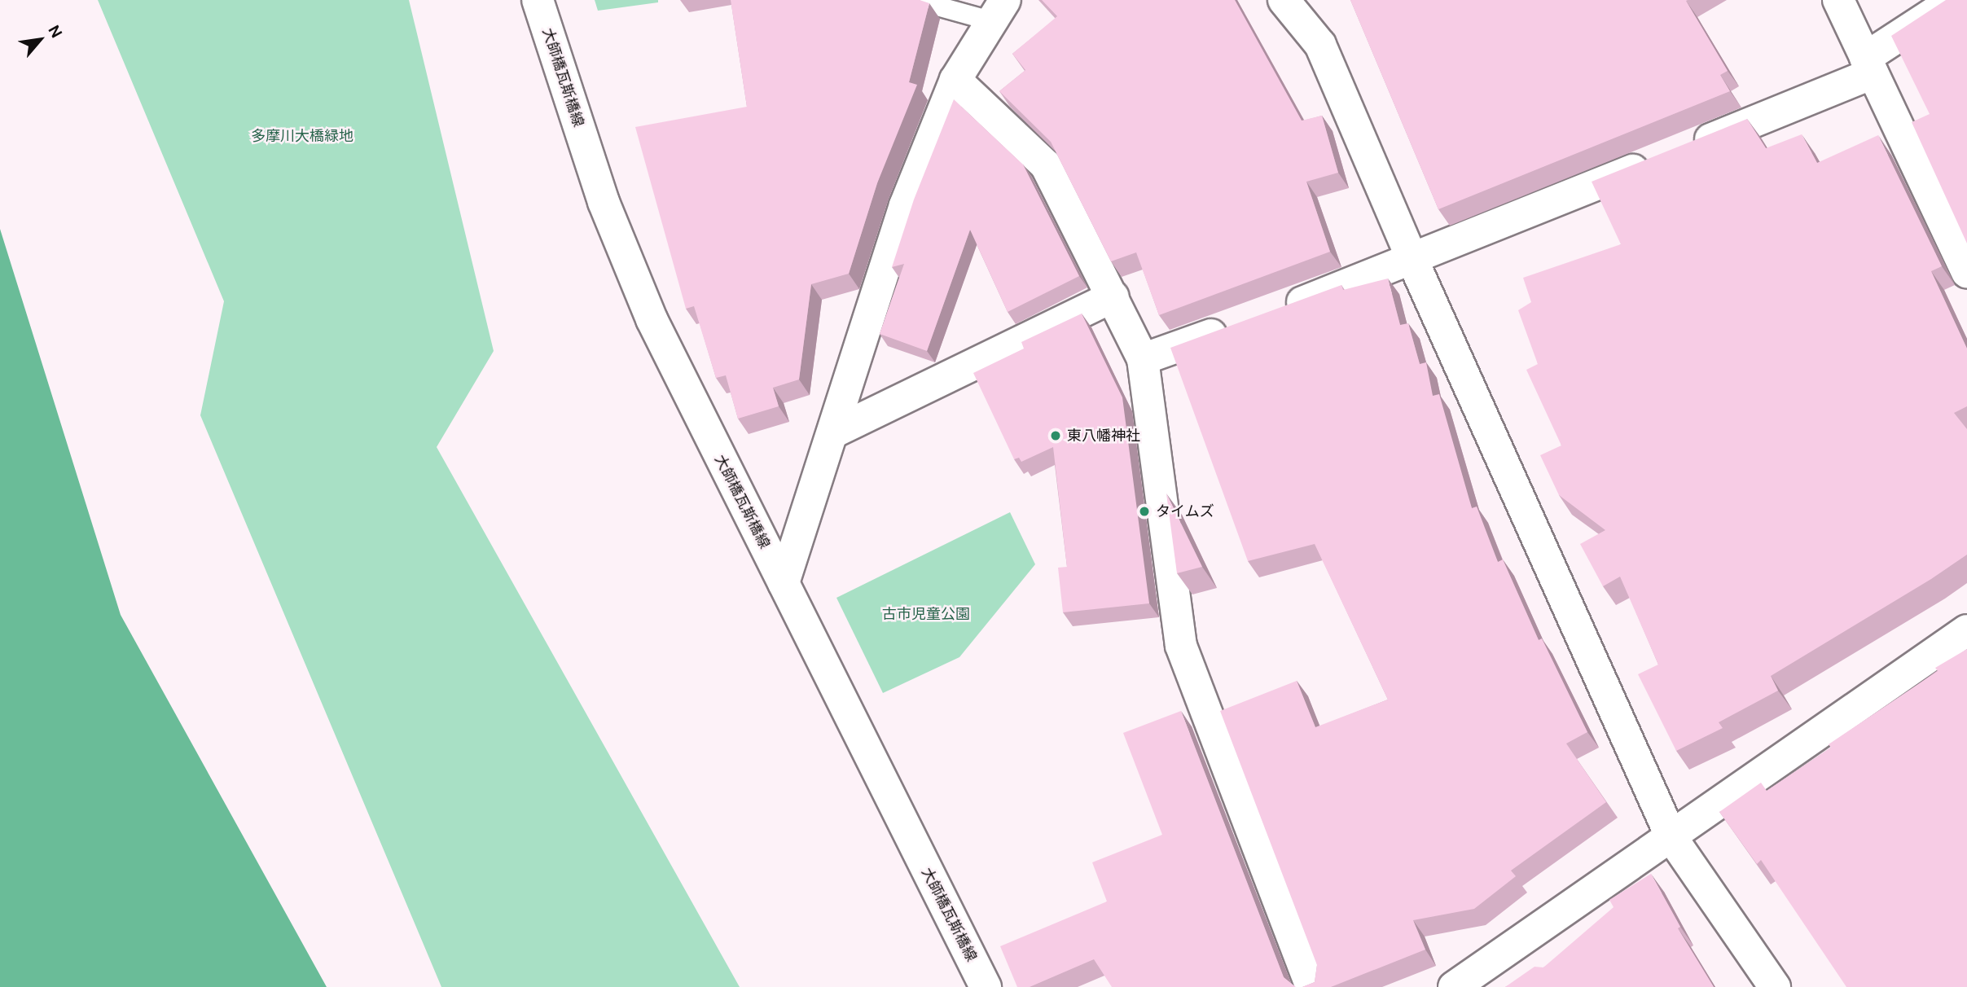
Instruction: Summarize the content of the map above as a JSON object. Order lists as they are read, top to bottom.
{
  "streets": {
    "street": ["大師橋瓦斯橋線"]
  },
  "parks": ["多摩川大橋緑地", "古市児童公園"],
  "places": ["東八幡神社", "タイムズ"],
  "north": "top right"
}
